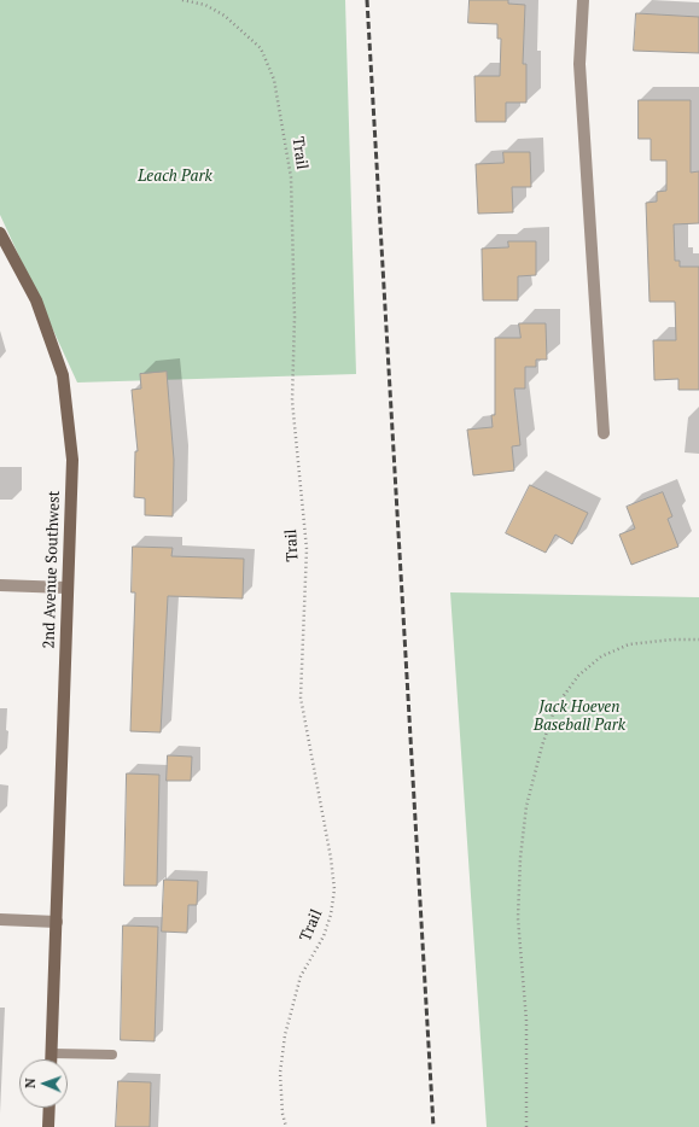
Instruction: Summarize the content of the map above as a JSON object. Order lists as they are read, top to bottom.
{
  "streets": {
    "street": ["2nd Avenue Southwest"],
    "path": ["Trail"]
  },
  "parks": ["Leach Park", "Jack Hoeven Baseball Park"],
  "north": "left"
}
